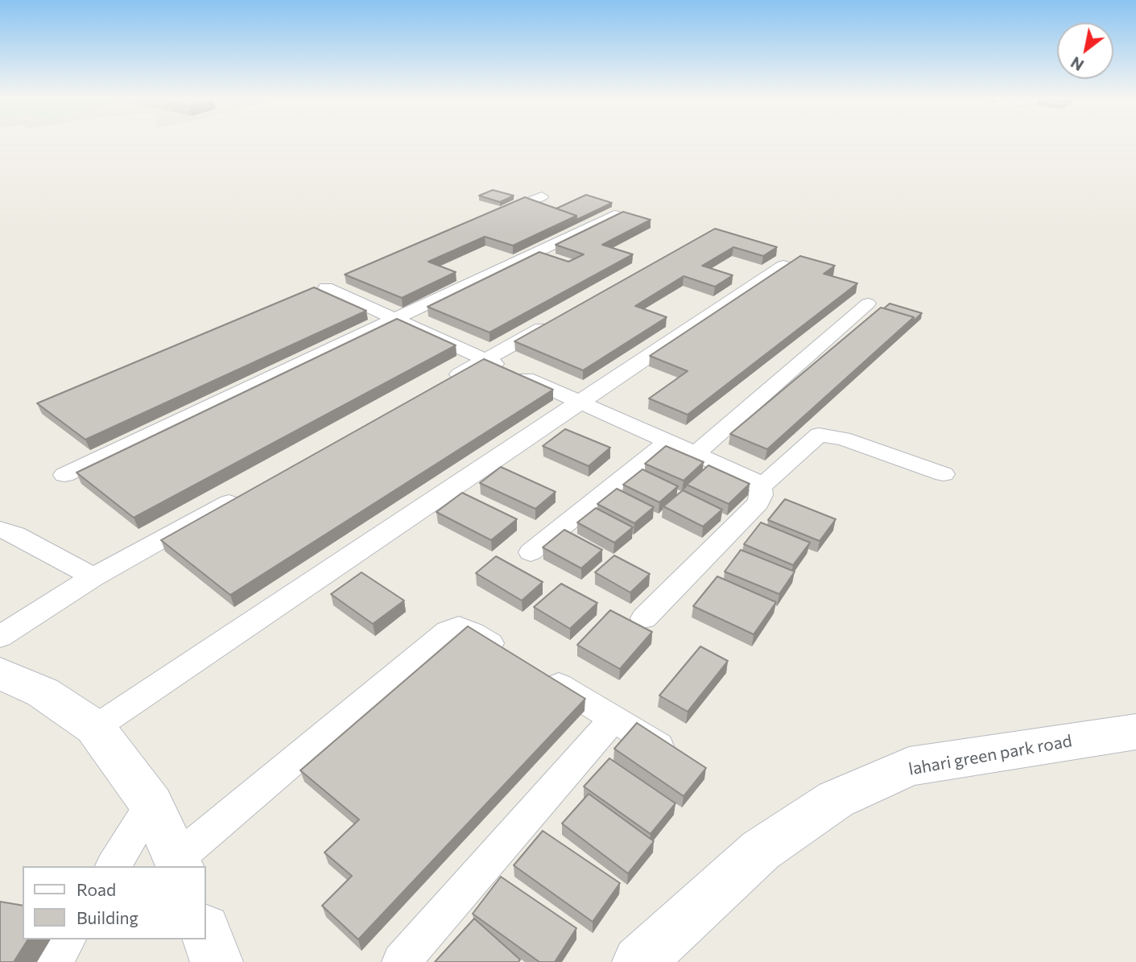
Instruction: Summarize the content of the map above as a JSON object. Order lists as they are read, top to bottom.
{
  "streets": {
    "street": ["lahari green park road"]
  },
  "legend": ["Road", "Building"],
  "north": "bottom left"
}
